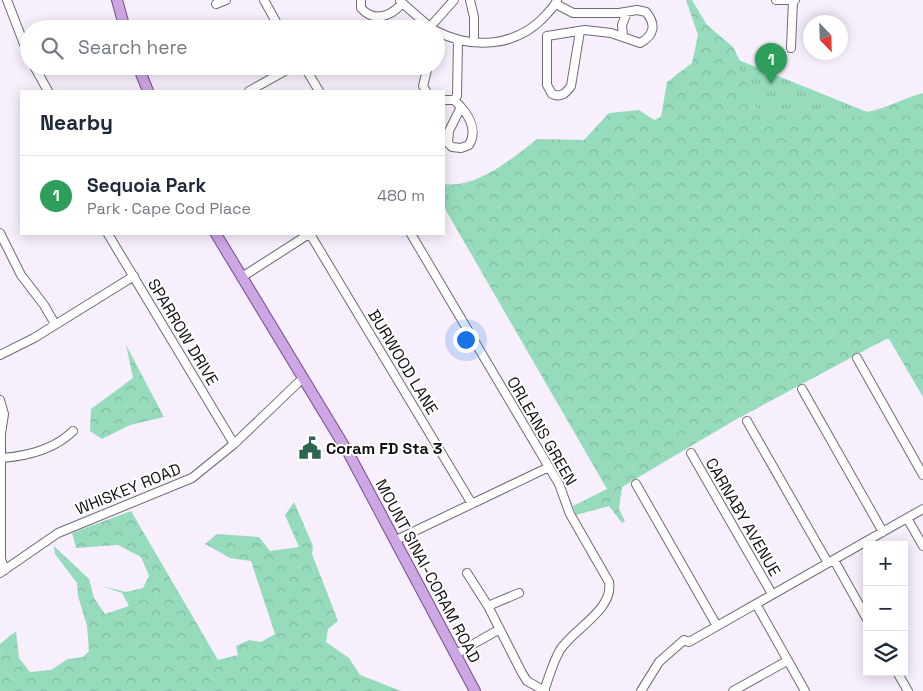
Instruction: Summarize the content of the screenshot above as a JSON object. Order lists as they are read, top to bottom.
{
  "streets": {
    "main road": ["MOUNT SINAI-CORAM ROAD"],
    "street": [
      "SPARROW DRIVE",
      "BURWOOD LANE",
      "ORLEANS GREEN",
      "WHISKEY ROAD",
      "CARNABY AVENUE"
    ]
  },
  "crossings": [
    ["SPARROW DRIVE", "WHISKEY ROAD"],
    ["WHISKEY ROAD", "MOUNT SINAI-CORAM ROAD"]
  ],
  "places": {
    "public building": ["Coram FD Sta 3"]
  },
  "north": "bottom right",
  "page": {
    "search": "Search here",
    "pins": "1",
    "heading": "Nearby",
    "list": [
      {
        "mark": "1",
        "name": "Sequoia Park",
        "note": "Park · Cape Cod Place",
        "value": "480 m"
      }
    ],
    "map_buttons": ["+", "−"]
  }
}
